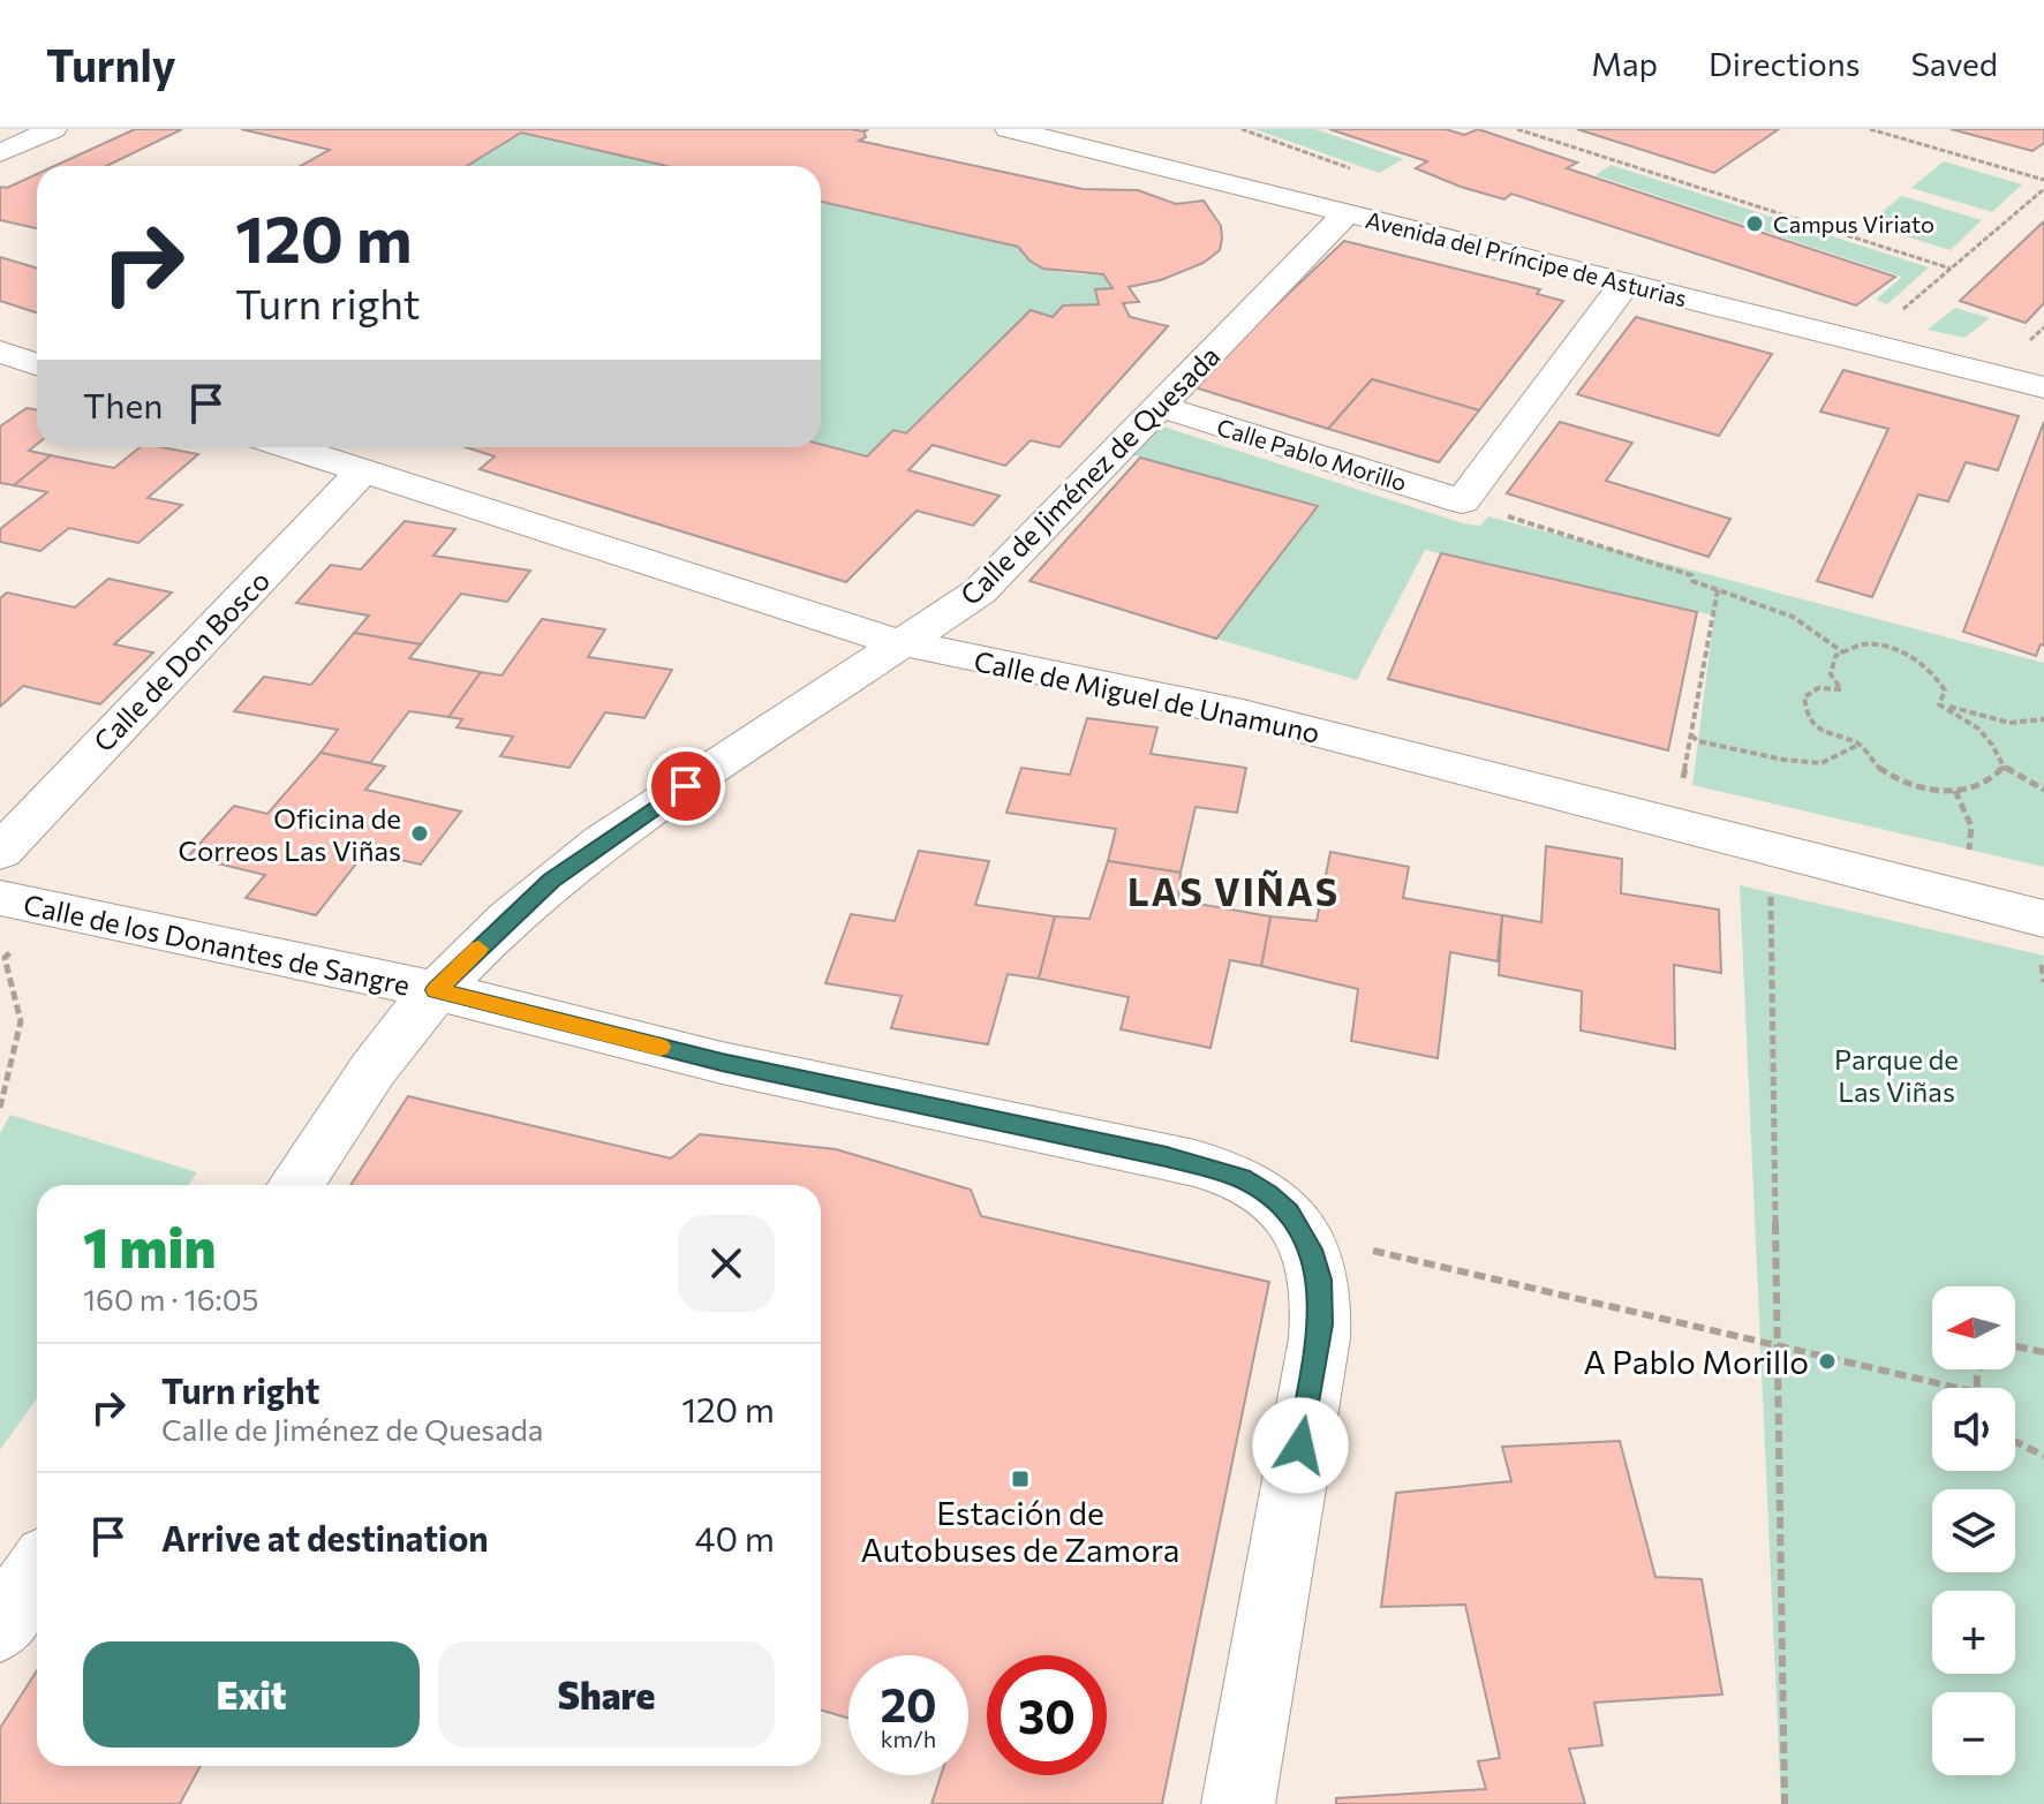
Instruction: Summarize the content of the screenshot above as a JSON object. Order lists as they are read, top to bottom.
{
  "streets": {
    "street": [
      "Avenida del Príncipe de Asturias",
      "Calle Pablo Morillo",
      "Calle de Jiménez de Quesada",
      "Calle de Don Bosco",
      "Calle de Miguel de Unamuno",
      "Calle de los Donantes de Sangre"
    ]
  },
  "crossings": [
    ["Avenida del Príncipe de Asturias", "Calle de Jiménez de Quesada"],
    ["Calle Pablo Morillo", "Calle de Jiménez de Quesada"],
    ["Calle de Jiménez de Quesada", "Calle de Miguel de Unamuno"],
    ["Calle de Jiménez de Quesada", "Calle de los Donantes de Sangre"],
    ["Calle de Don Bosco", "Calle de Miguel de Unamuno"]
  ],
  "districts": ["LAS VIÑAS"],
  "parks": ["Parque de Las Viñas"],
  "places": {
    "other": ["Campus Viriato", "Oficina de Correos Las Viñas", "A Pablo Morillo"],
    "transit": ["Estación de Autobuses de Zamora"]
  },
  "north": "left",
  "page": {
    "header": "Turnly",
    "nav": ["Map", "Directions", "Saved"],
    "turn": ["120 m", "Turn right"],
    "then": "Then",
    "heading": ["1 min", "160 m · 16:05"],
    "map_buttons": ["+", "−"],
    "list": [
      {
        "name": "Turn right",
        "note": "Calle de Jiménez de Quesada",
        "value": "120 m"
      },
      {
        "name": "Arrive at destination",
        "value": "40 m"
      }
    ],
    "buttons": ["Exit", "Share"],
    "speed": "20 km/h",
    "limit": "30"
  }
}
